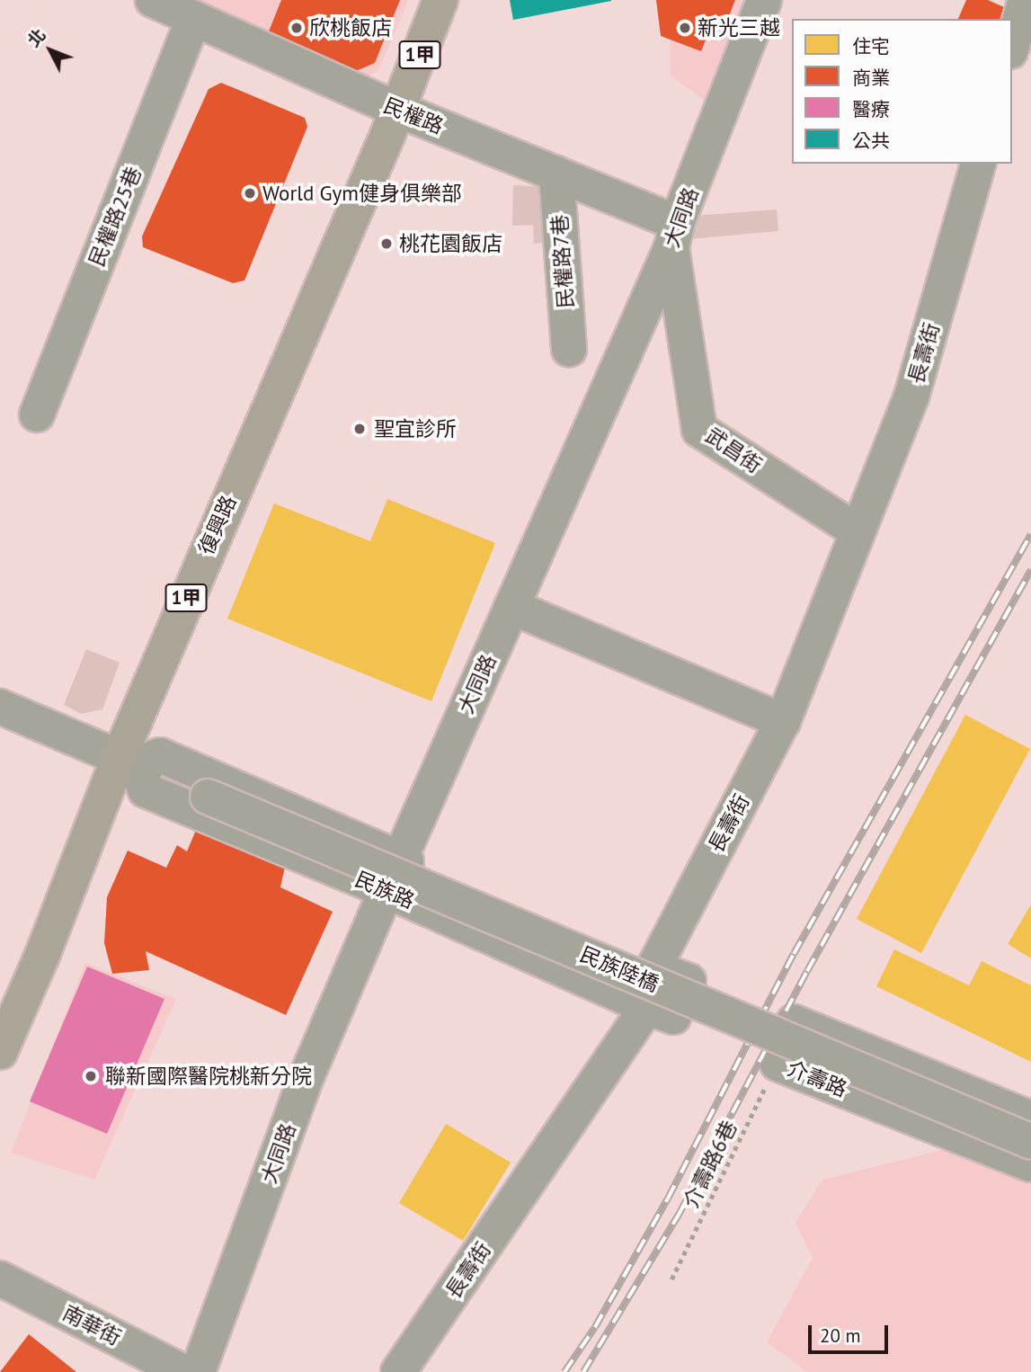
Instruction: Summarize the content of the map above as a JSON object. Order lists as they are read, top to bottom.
{
  "streets": {
    "main road": ["1甲", "復興路"],
    "street": [
      "民權路",
      "民權路25巷",
      "大同路",
      "民權路7巷",
      "長壽街",
      "武昌街",
      "民族路",
      "民族陸橋",
      "介壽路",
      "南華街"
    ],
    "path": ["介壽路6巷"]
  },
  "crossings": [
    ["民權路", "民權路25巷"],
    ["民權路", "大同路"],
    ["民權路", "民權路7巷"],
    ["民權路", "武昌街"],
    ["民權路", "復興路"],
    ["大同路", "武昌街"],
    ["大同路", "民族路"],
    ["長壽街", "武昌街"],
    ["長壽街", "民族路"],
    ["復興路", "民族路"],
    ["復興路", "民族陸橋"],
    ["民族路", "民族陸橋"],
    ["介壽路", "介壽路6巷"]
  ],
  "places": [
    "欣桃飯店",
    "新光三越",
    "World Gym健身俱樂部",
    "桃花園飯店",
    "聖宜診所",
    "聯新國際醫院桃新分院"
  ],
  "legend": [
    "住宅",
    "商業",
    "醫療",
    "公共"
  ],
  "scale_bar": "20 m",
  "north": "top left"
}
